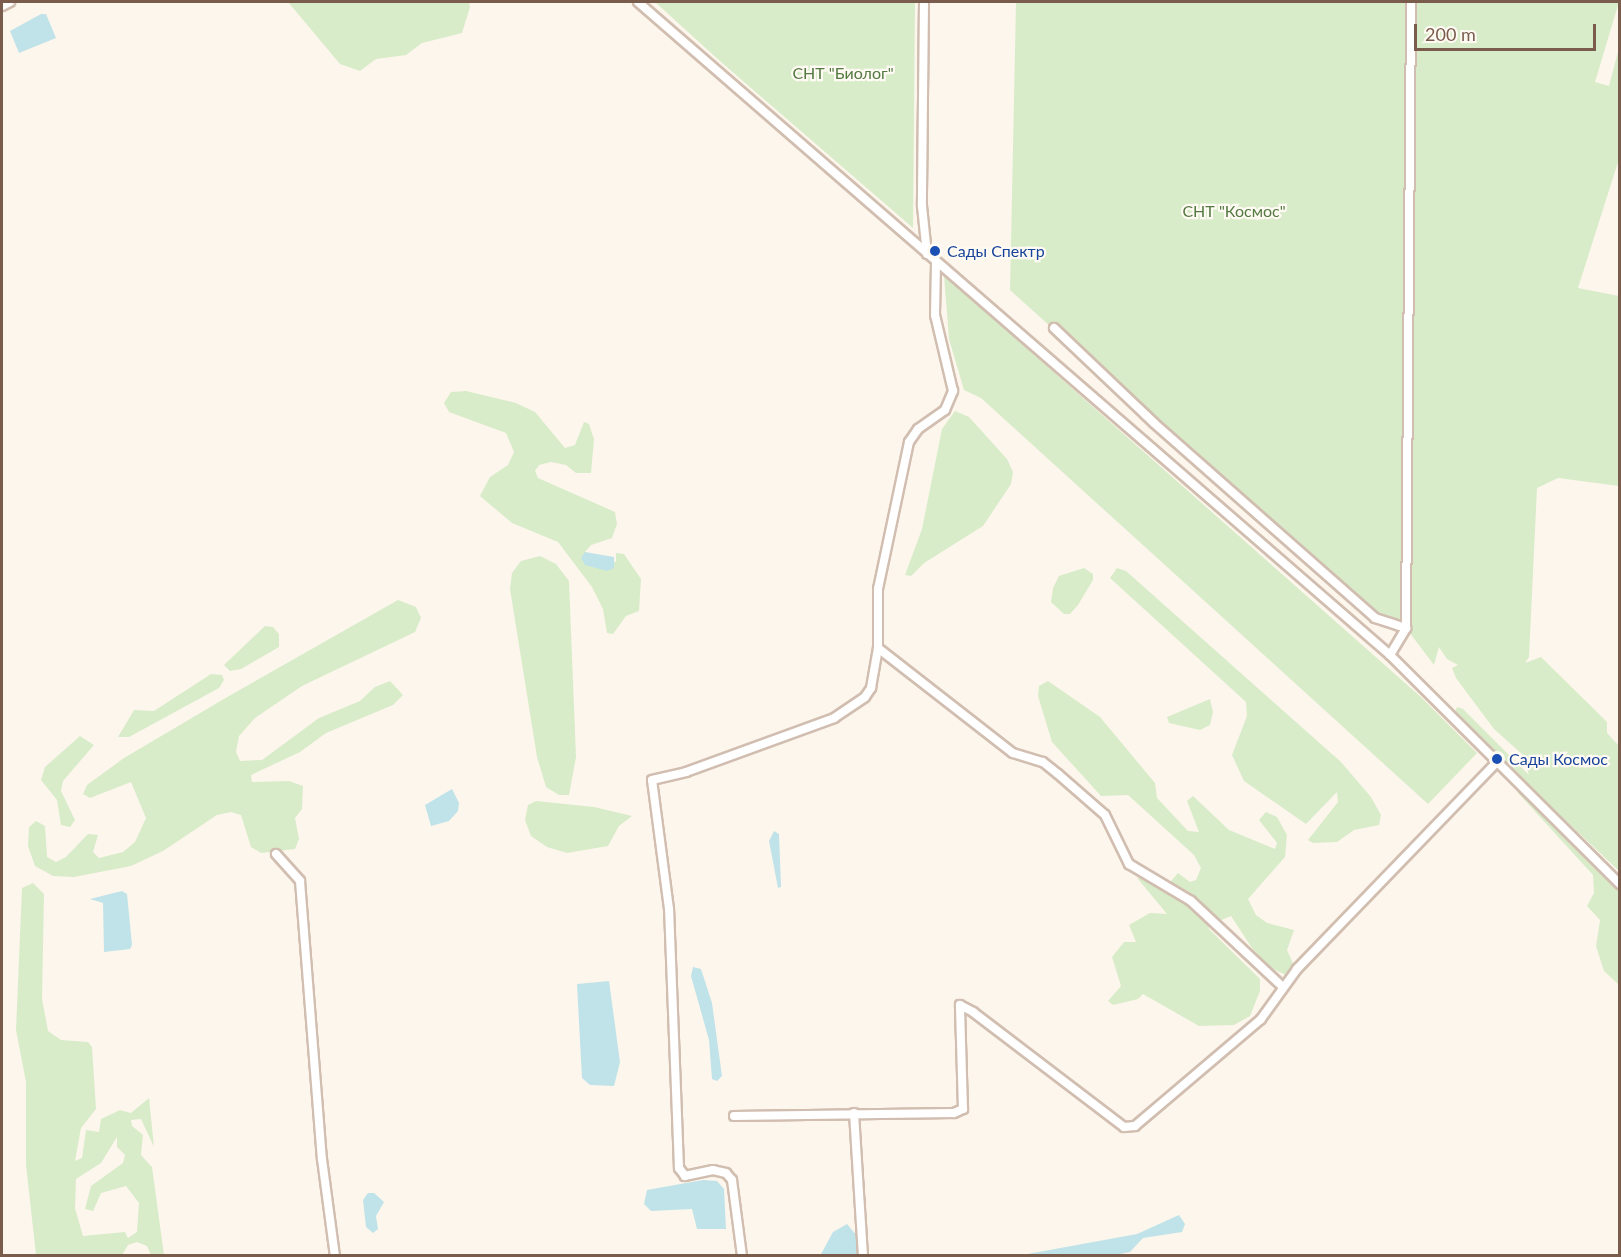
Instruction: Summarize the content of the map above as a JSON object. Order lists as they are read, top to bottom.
{
  "parks": ["СНТ \"Биолог\"", "СНТ \"Космос\""],
  "places": ["Сады Спектр", "Сады Космос"],
  "scale_bar": "200 m"
}
